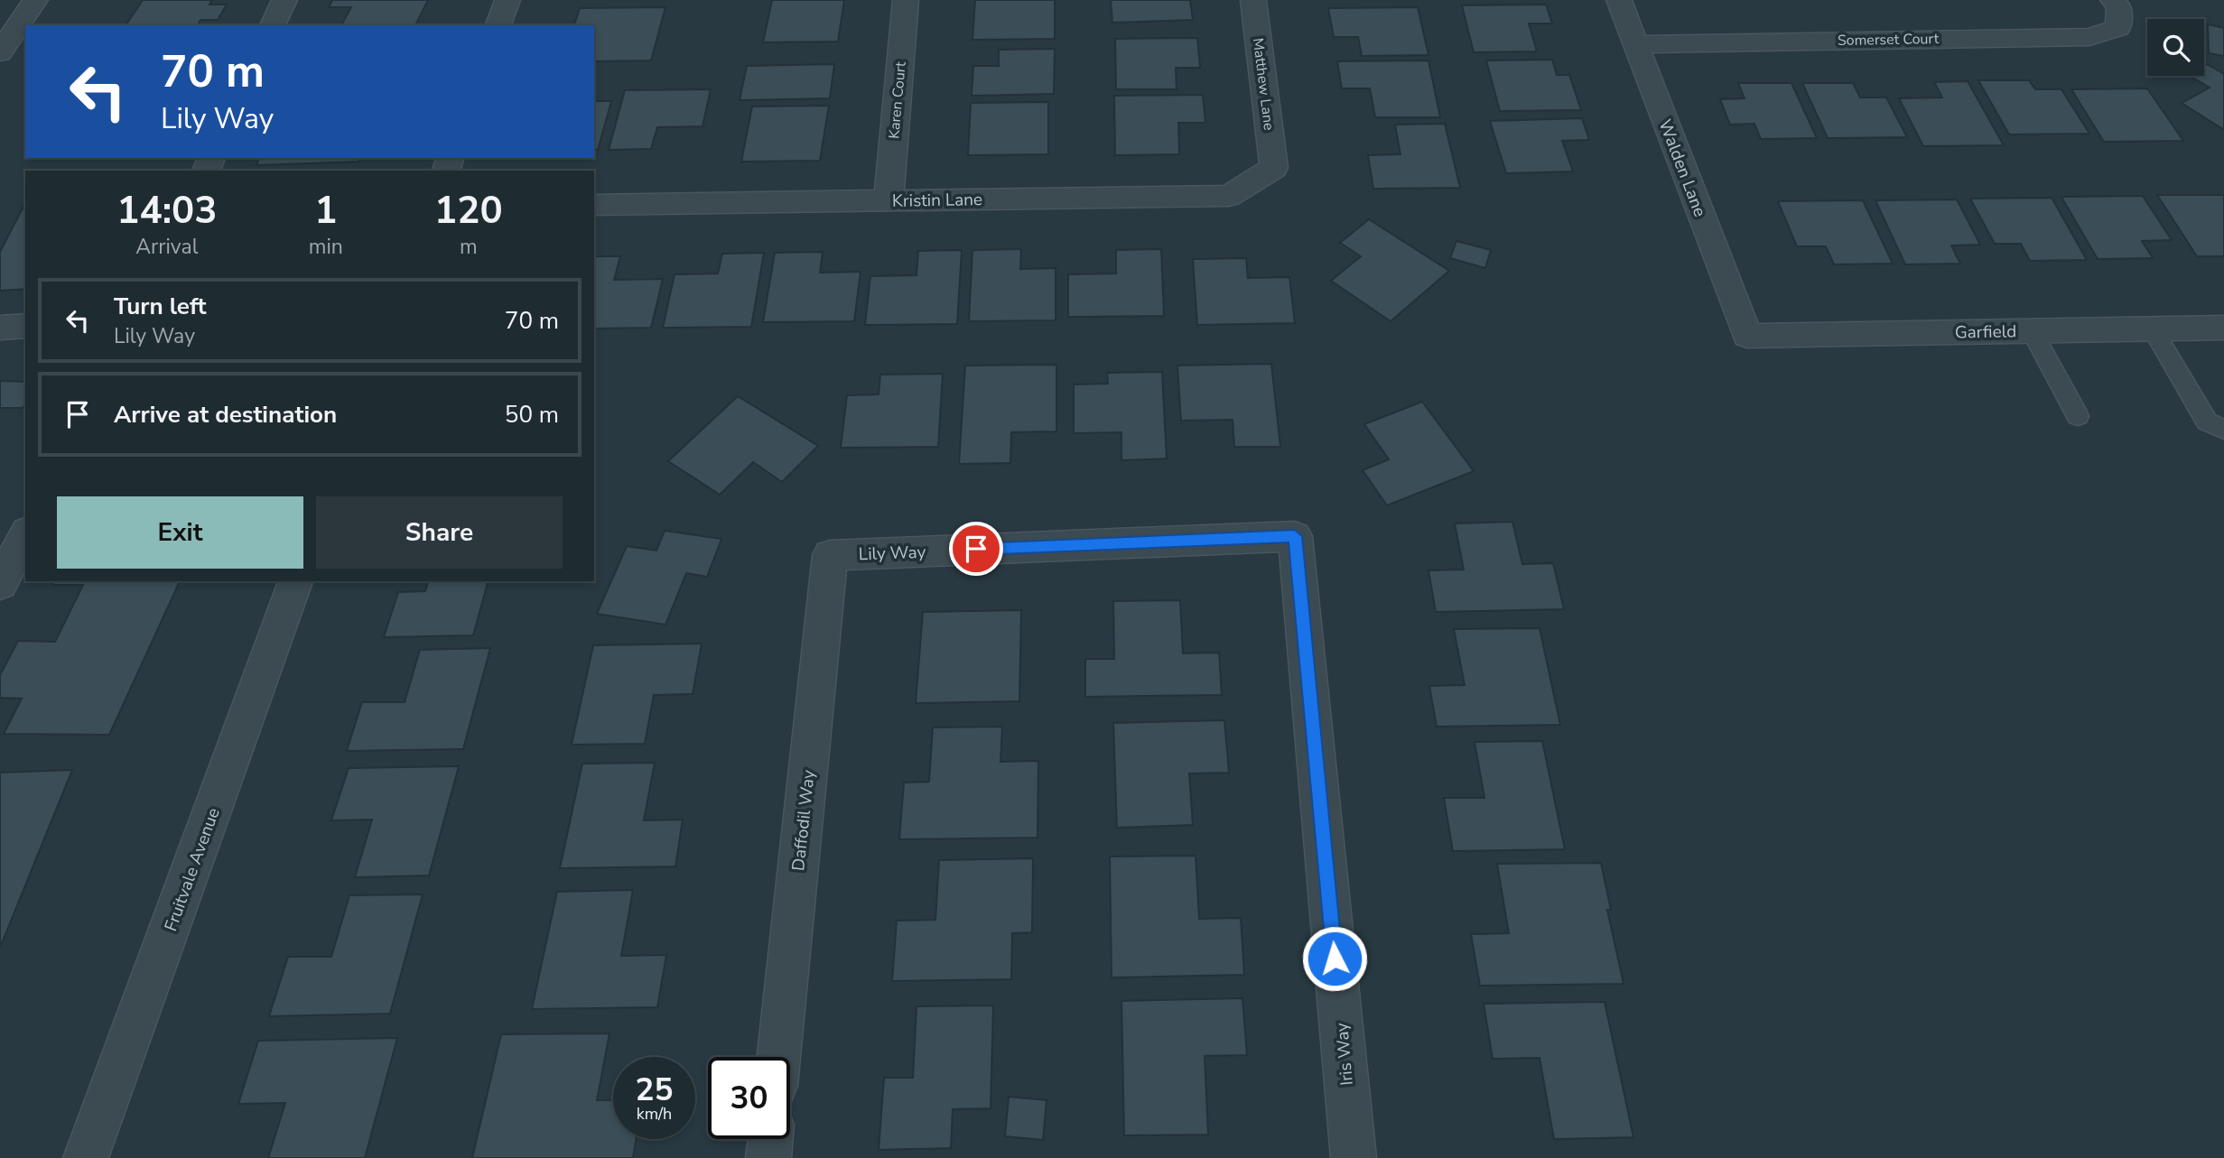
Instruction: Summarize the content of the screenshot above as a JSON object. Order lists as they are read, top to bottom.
{
  "streets": {
    "street": [
      "Somerset Court",
      "Matthew Lane",
      "Karen Court",
      "Walden Lane",
      "Kristin Lane",
      "Garfield",
      "Lily Way",
      "Daffodil Way",
      "Fruitvale Avenue",
      "Iris Way"
    ]
  },
  "crossings": [
    ["Somerset Court", "Walden Lane"],
    ["Matthew Lane", "Kristin Lane"],
    ["Karen Court", "Kristin Lane"],
    ["Walden Lane", "Garfield"],
    ["Lily Way", "Daffodil Way"],
    ["Lily Way", "Iris Way"]
  ],
  "page": {
    "turn": ["70 m", "Lily Way"],
    "eta": [
      "14:03",
      "Arrival",
      "1",
      "min",
      "120",
      "m"
    ],
    "list": [
      {
        "name": "Turn left",
        "note": "Lily Way",
        "value": "70 m"
      },
      {
        "name": "Arrive at destination",
        "value": "50 m"
      }
    ],
    "buttons": ["Exit", "Share"],
    "speed": "25 km/h",
    "limit": "30"
  }
}
